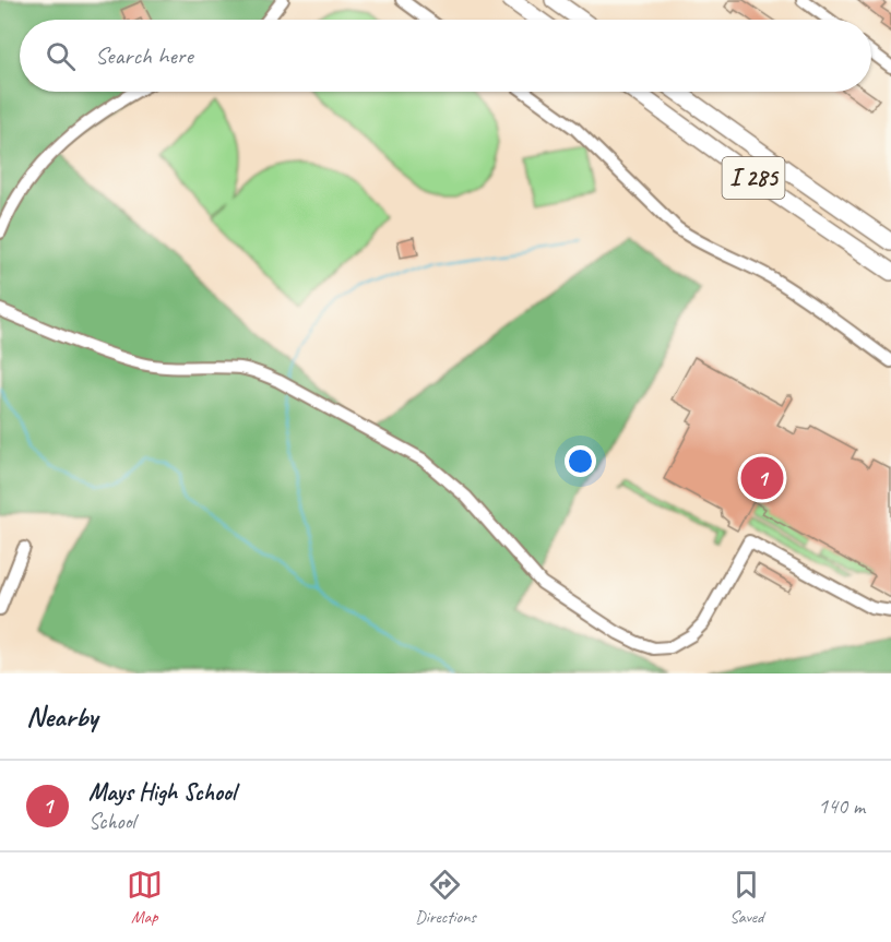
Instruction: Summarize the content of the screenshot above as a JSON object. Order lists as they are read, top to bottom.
{
  "streets": {
    "highway": ["I 285"]
  },
  "page": {
    "search": "Search here",
    "pins": "1",
    "heading": "Nearby",
    "list": [
      {
        "mark": "1",
        "name": "Mays High School",
        "note": "School",
        "value": "140 m"
      }
    ],
    "nav": ["Map", "Directions", "Saved"]
  }
}
